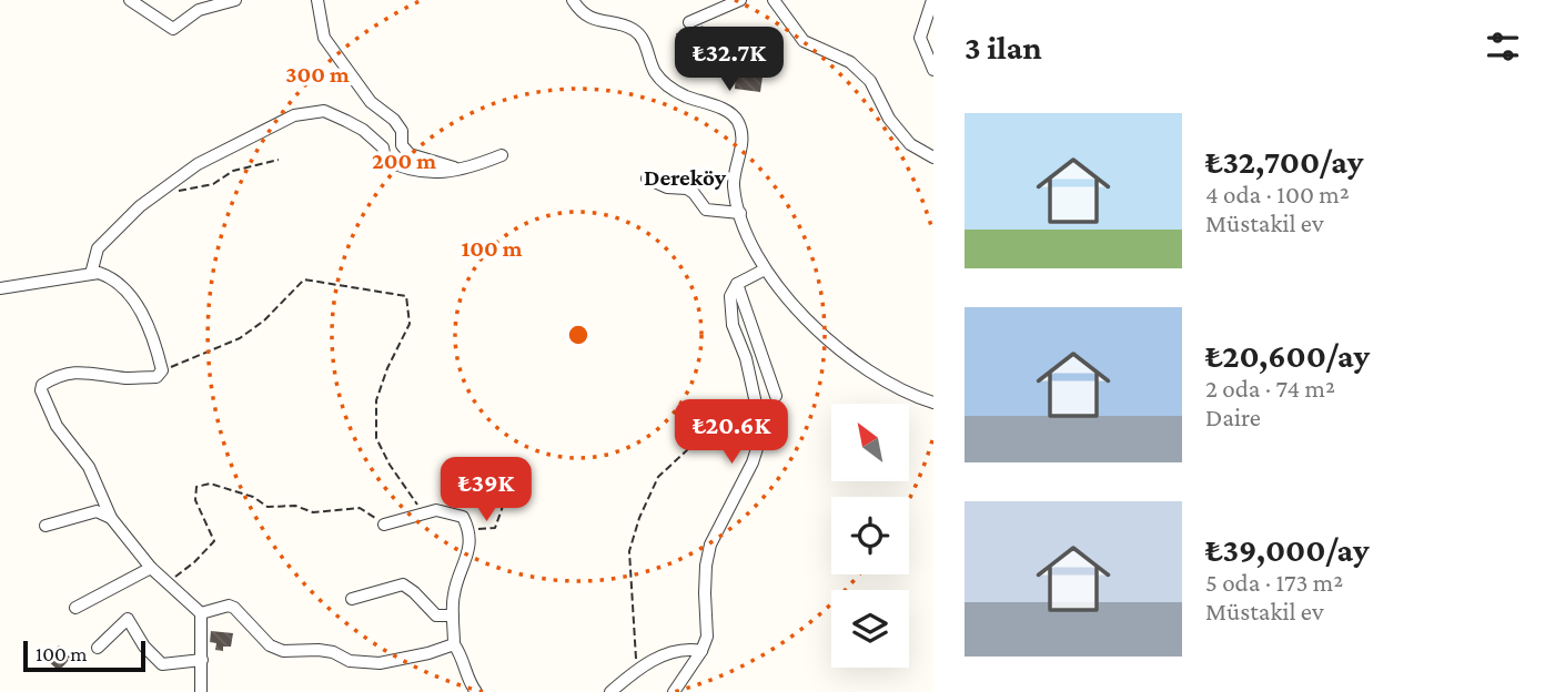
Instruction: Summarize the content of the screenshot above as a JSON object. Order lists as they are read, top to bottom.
{
  "districts": ["Dereköy"],
  "scale_bar": "100 m",
  "north": "top left",
  "page": {
    "heading": "3 ilan",
    "price": ["₺32.7K", "₺20.6K", "₺39K"],
    "list": [
      {
        "name": "₺32,700/ay",
        "note": "4 oda · 100 m² · Müstakil ev"
      },
      {
        "name": "₺20,600/ay",
        "note": "2 oda · 74 m² · Daire"
      },
      {
        "name": "₺39,000/ay",
        "note": "5 oda · 173 m² · Müstakil ev"
      }
    ],
    "scale": "100 m"
  },
  "rings": ["300 m", "200 m", "100 m"]
}
